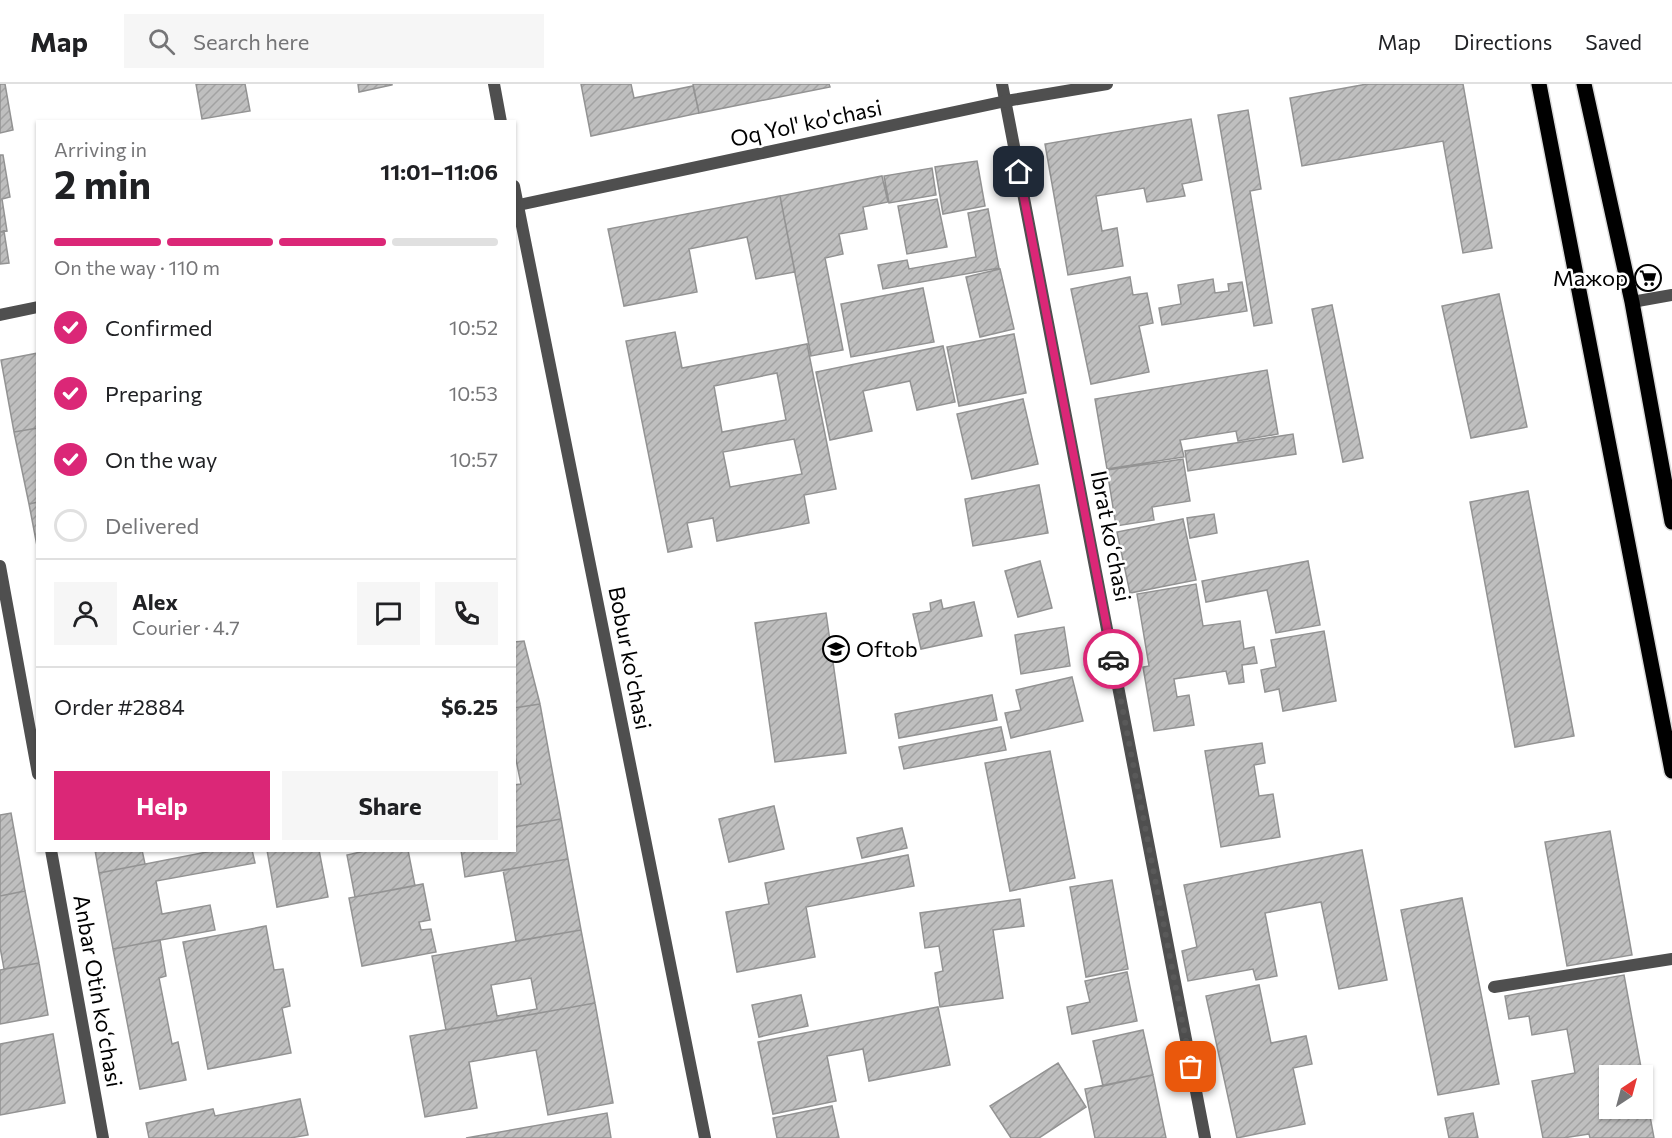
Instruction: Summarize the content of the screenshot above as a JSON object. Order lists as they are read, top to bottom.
{
  "streets": {
    "street": [
      "Oq Yol' ko'chasi",
      "Ibrat koʻchasi",
      "Bobur ko'chasi",
      "Anbar Otin koʻchasi"
    ]
  },
  "crossings": [
    ["Oq Yol' ko'chasi", "Ibrat koʻchasi"],
    ["Oq Yol' ko'chasi", "Bobur ko'chasi"]
  ],
  "places": {
    "supermarket": ["Мажор"],
    "school or university": ["Oftob"]
  },
  "north": "top right",
  "page": {
    "header": "Map",
    "search": "Search here",
    "nav": ["Map", "Directions", "Saved"],
    "heading": ["2 min", "Arriving in", "11:01–11:06"],
    "panel": [
      "Alex",
      "Courier · 4.7",
      "Order #2884",
      "$6.25"
    ],
    "bar": "On the way · 110 m",
    "list": [
      ["Confirmed", "10:52"],
      ["Preparing", "10:53"],
      ["On the way", "10:57"],
      "Delivered"
    ],
    "buttons": ["Help", "Share"]
  }
}
